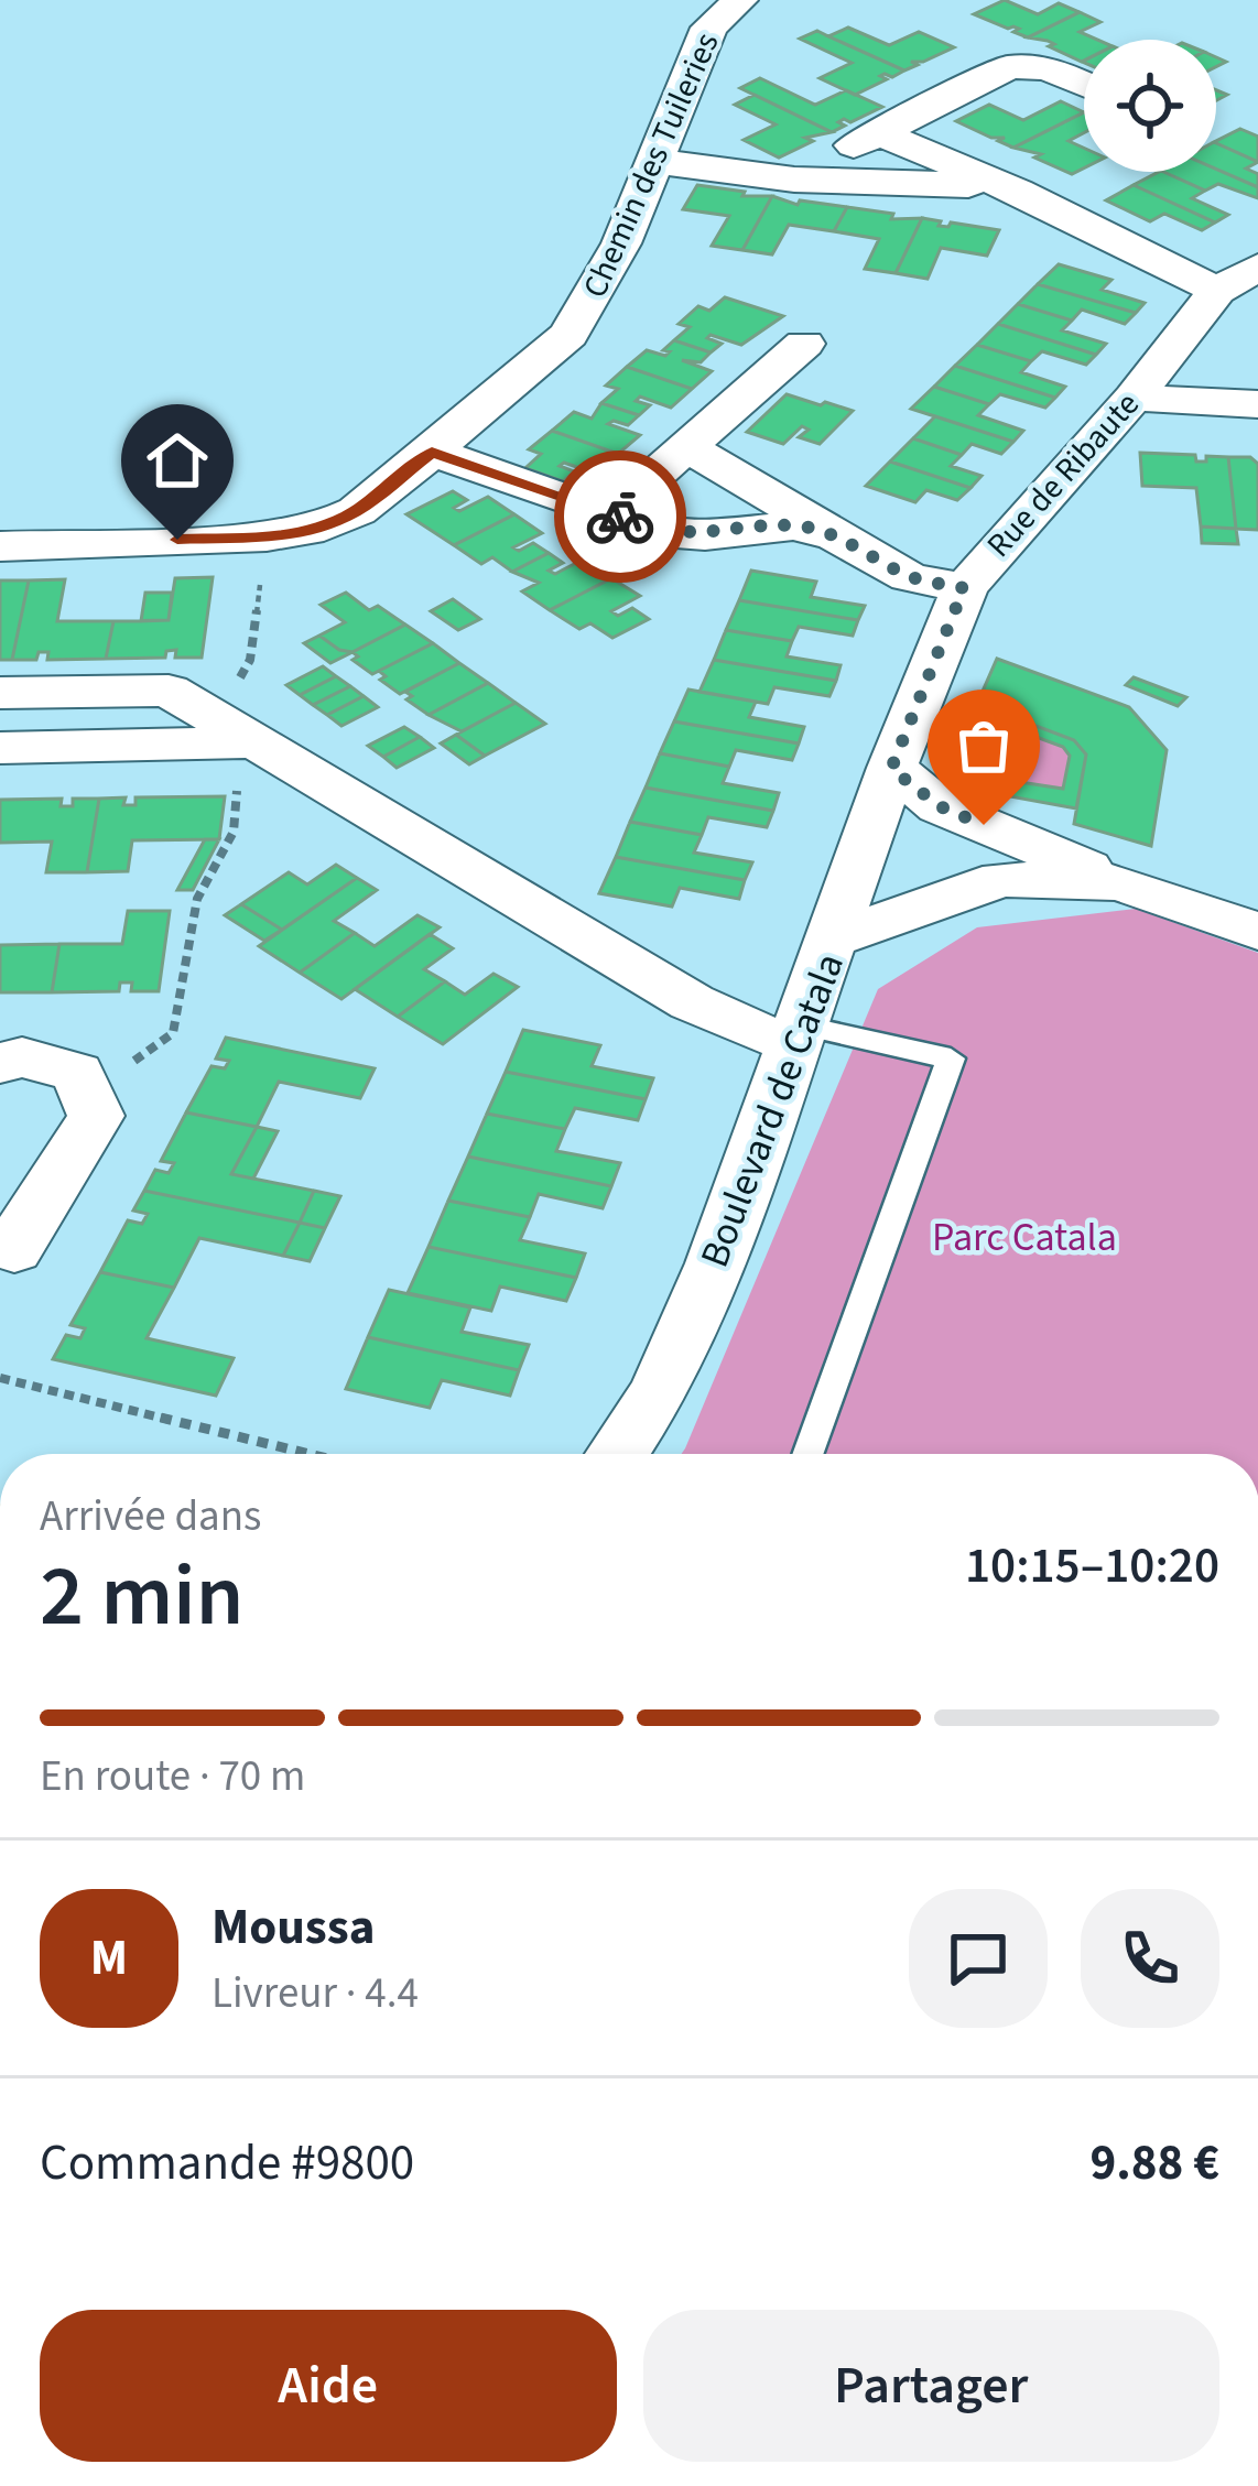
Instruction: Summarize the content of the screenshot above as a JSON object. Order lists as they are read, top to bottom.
{
  "streets": {
    "street": ["Chemin des Tuileries", "Rue de Ribaute", "Boulevard de Catala"]
  },
  "crossings": [
    ["Rue de Ribaute", "Boulevard de Catala"]
  ],
  "parks": ["Parc Catala"],
  "page": {
    "heading": ["2 min", "Arrivée dans", "10:15–10:20"],
    "panel": [
      "Moussa",
      "Livreur · 4.4",
      "Commande #9800",
      "9.88 €"
    ],
    "bar": "En route · 70 m",
    "round": "M",
    "buttons": ["Aide", "Partager"]
  }
}
